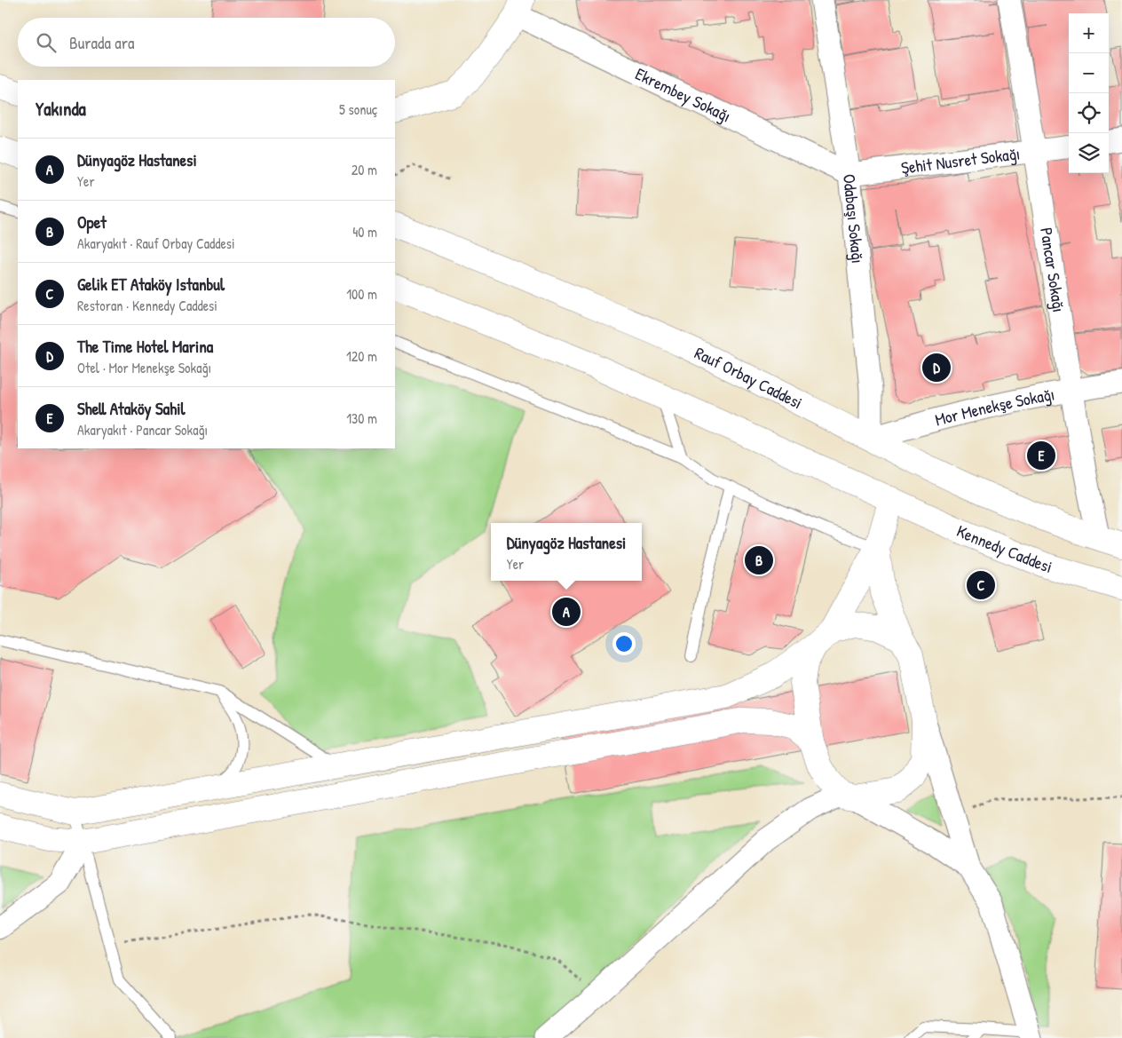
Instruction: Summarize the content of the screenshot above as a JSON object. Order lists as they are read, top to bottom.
{
  "streets": {
    "main road": ["Rauf Orbay Caddesi", "Kennedy Caddesi"],
    "street": [
      "Ekrembey Sokağı",
      "Şehit Nusret Sokağı",
      "Odabaşı Sokağı",
      "Pancar Sokağı",
      "Mor Menekşe Sokağı"
    ]
  },
  "crossings": [
    ["Ekrembey Sokağı", "Şehit Nusret Sokağı"],
    ["Ekrembey Sokağı", "Odabaşı Sokağı"],
    ["Şehit Nusret Sokağı", "Odabaşı Sokağı"],
    ["Şehit Nusret Sokağı", "Pancar Sokağı"],
    ["Odabaşı Sokağı", "Rauf Orbay Caddesi"],
    ["Odabaşı Sokağı", "Mor Menekşe Sokağı"],
    ["Pancar Sokağı", "Rauf Orbay Caddesi"],
    ["Pancar Sokağı", "Mor Menekşe Sokağı"],
    ["Rauf Orbay Caddesi", "Mor Menekşe Sokağı"]
  ],
  "page": {
    "map_buttons": ["+", "−"],
    "search": "Burada ara",
    "heading": ["Yakında", "5 sonuç"],
    "list": [
      {
        "mark": "A",
        "name": "Dünyagöz Hastanesi",
        "note": "Yer",
        "value": "20 m"
      },
      {
        "mark": "B",
        "name": "Opet",
        "note": "Akaryakıt · Rauf Orbay Caddesi",
        "value": "40 m"
      },
      {
        "mark": "C",
        "name": "Gelik ET Ataköy Istanbul",
        "note": "Restoran · Kennedy Caddesi",
        "value": "100 m"
      },
      {
        "mark": "D",
        "name": "The Time Hotel Marina",
        "note": "Otel · Mor Menekşe Sokağı",
        "value": "120 m"
      },
      {
        "mark": "E",
        "name": "Shell Ataköy Sahil",
        "note": "Akaryakıt · Pancar Sokağı",
        "value": "130 m"
      }
    ],
    "pins": [
      "D",
      "E",
      "B",
      "C",
      "A"
    ],
    "popup": ["Dünyagöz Hastanesi", "Yer"]
  }
}
